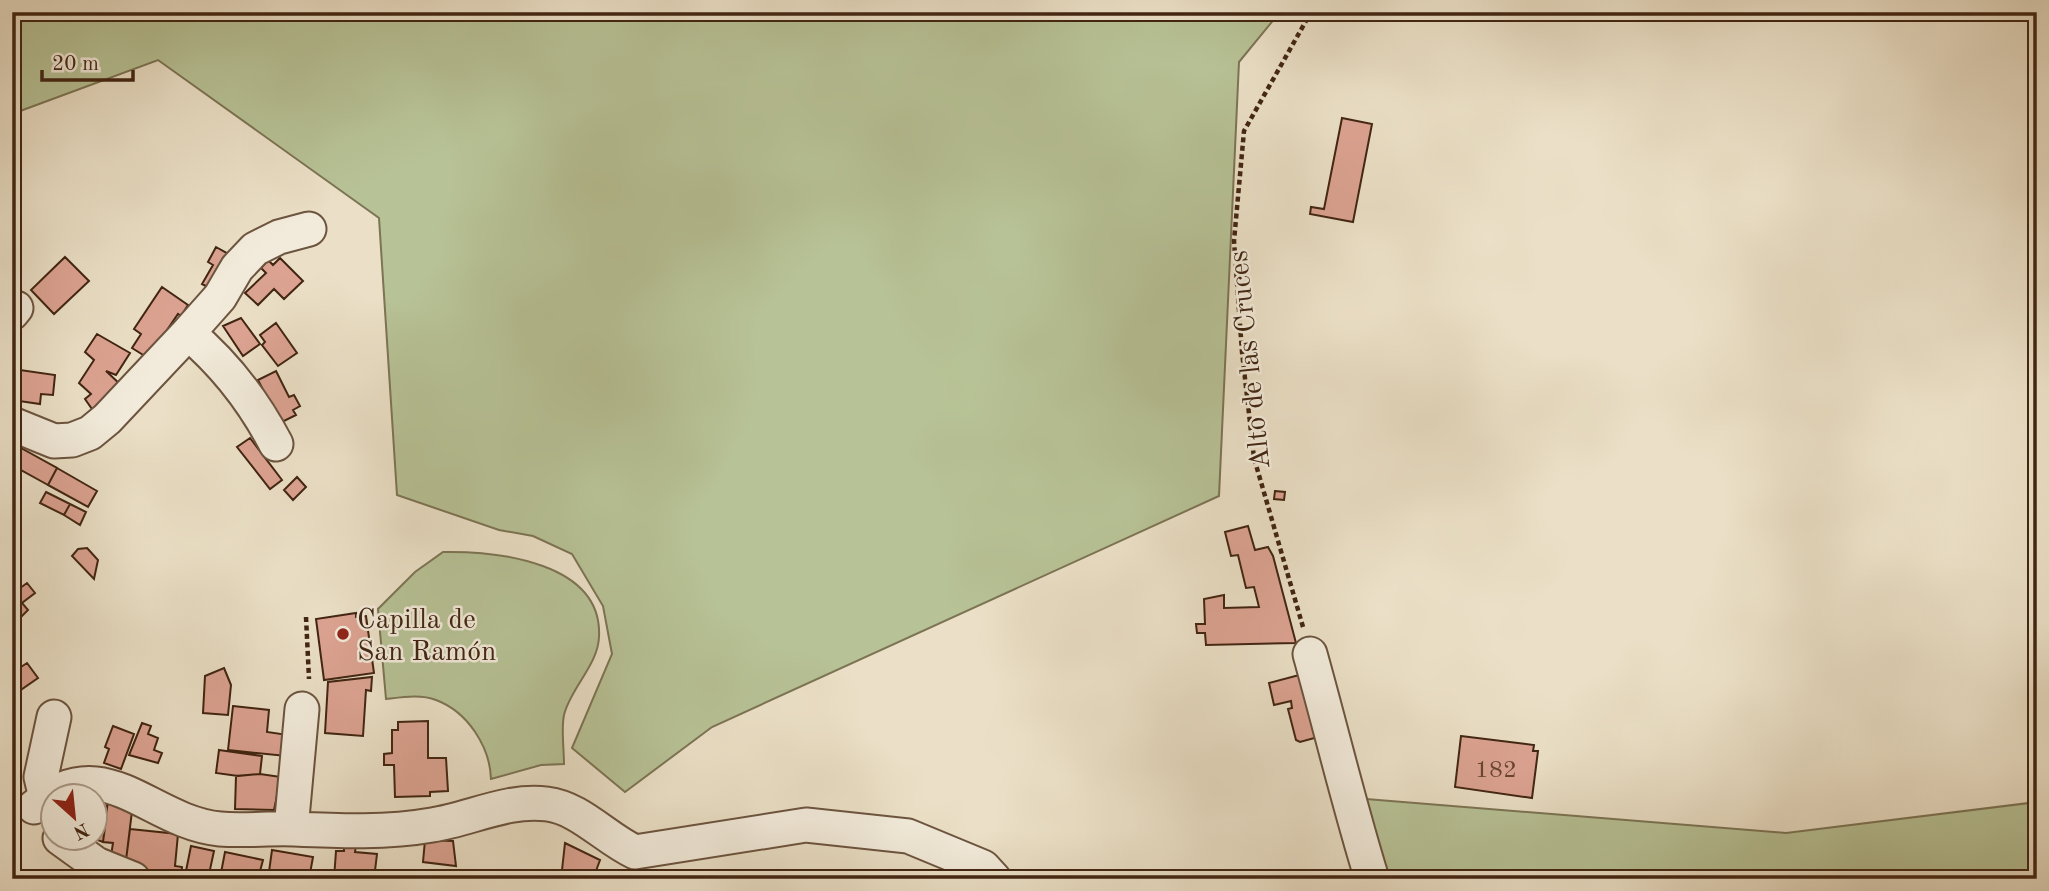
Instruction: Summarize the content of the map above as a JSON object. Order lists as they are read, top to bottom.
{
  "streets": {
    "path": ["Alto de las Cruces"]
  },
  "places": ["Capilla de San Ramón"],
  "house_numbers": ["182"],
  "scale_bar": "20 m",
  "north": "bottom right"
}
